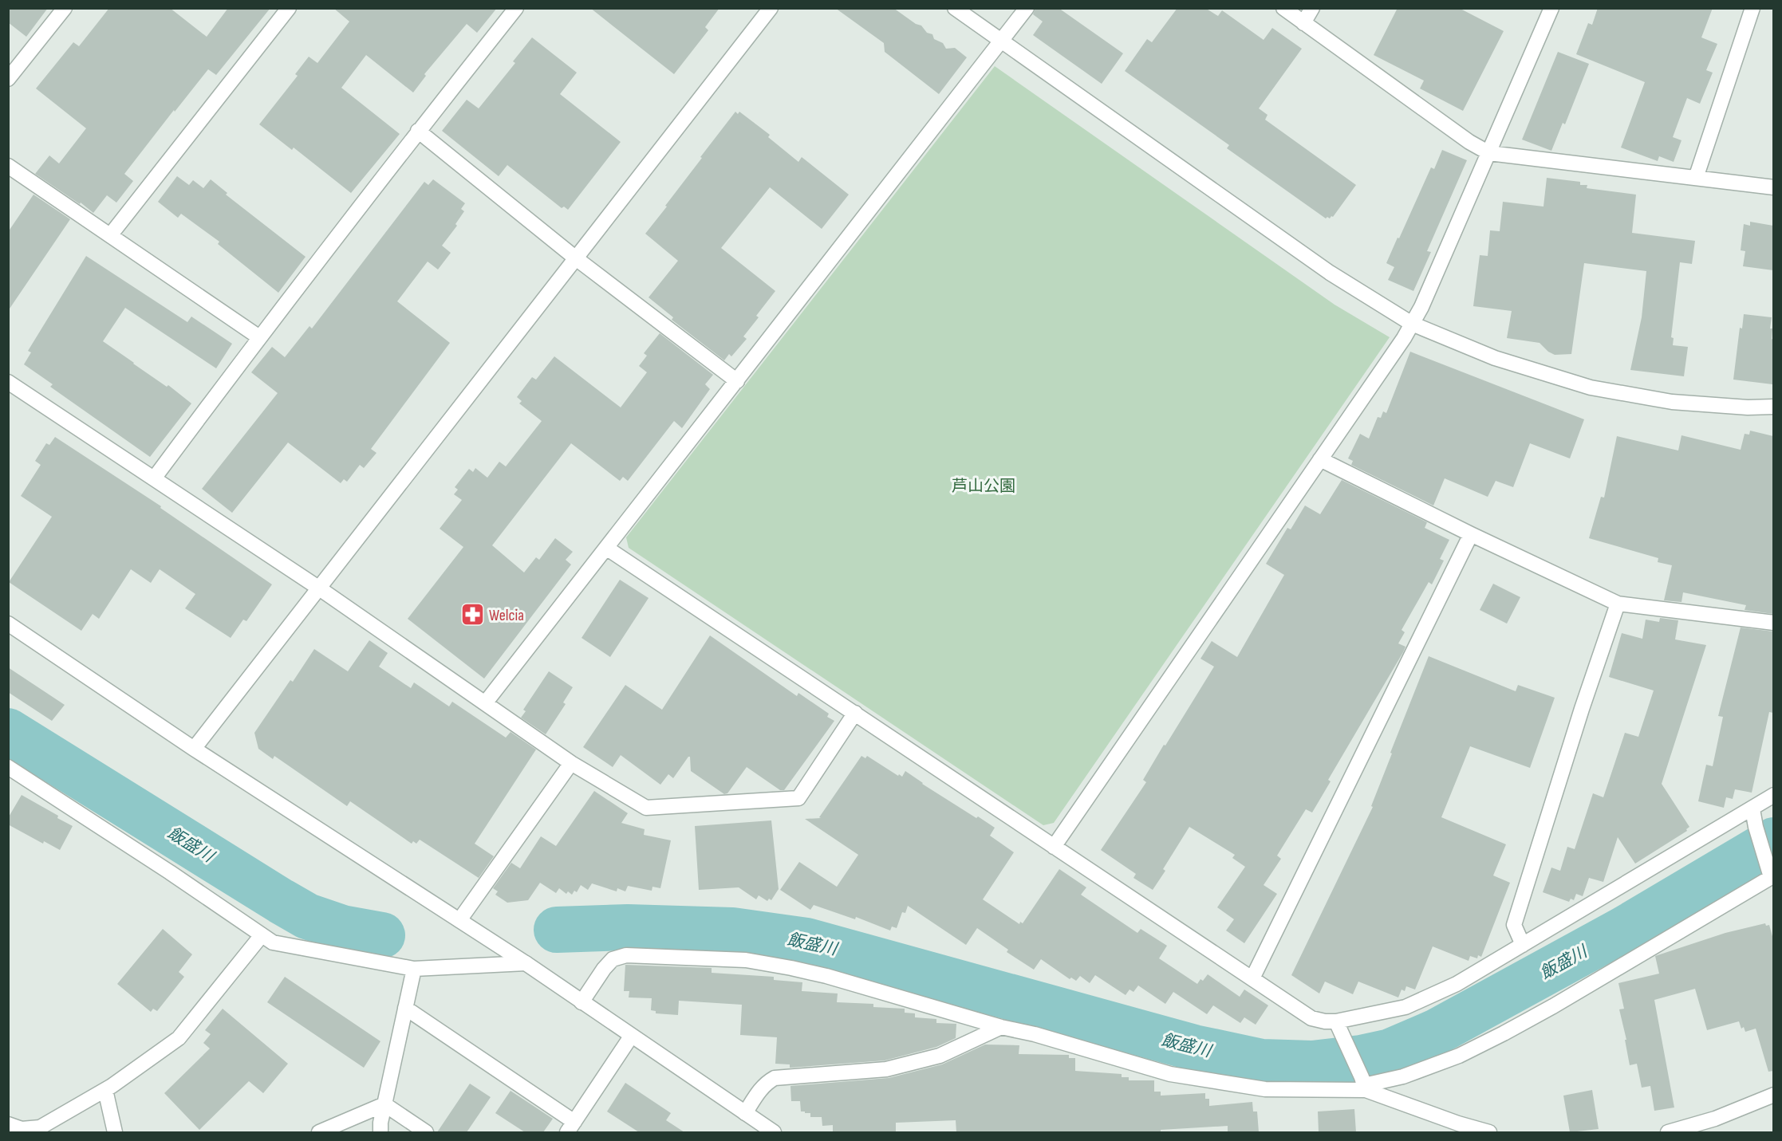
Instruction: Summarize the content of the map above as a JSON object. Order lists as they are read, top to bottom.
{
  "water": ["飯盛川"],
  "parks": ["芦山公園"],
  "places": {
    "pharmacy": ["Welcia"]
  }
}
